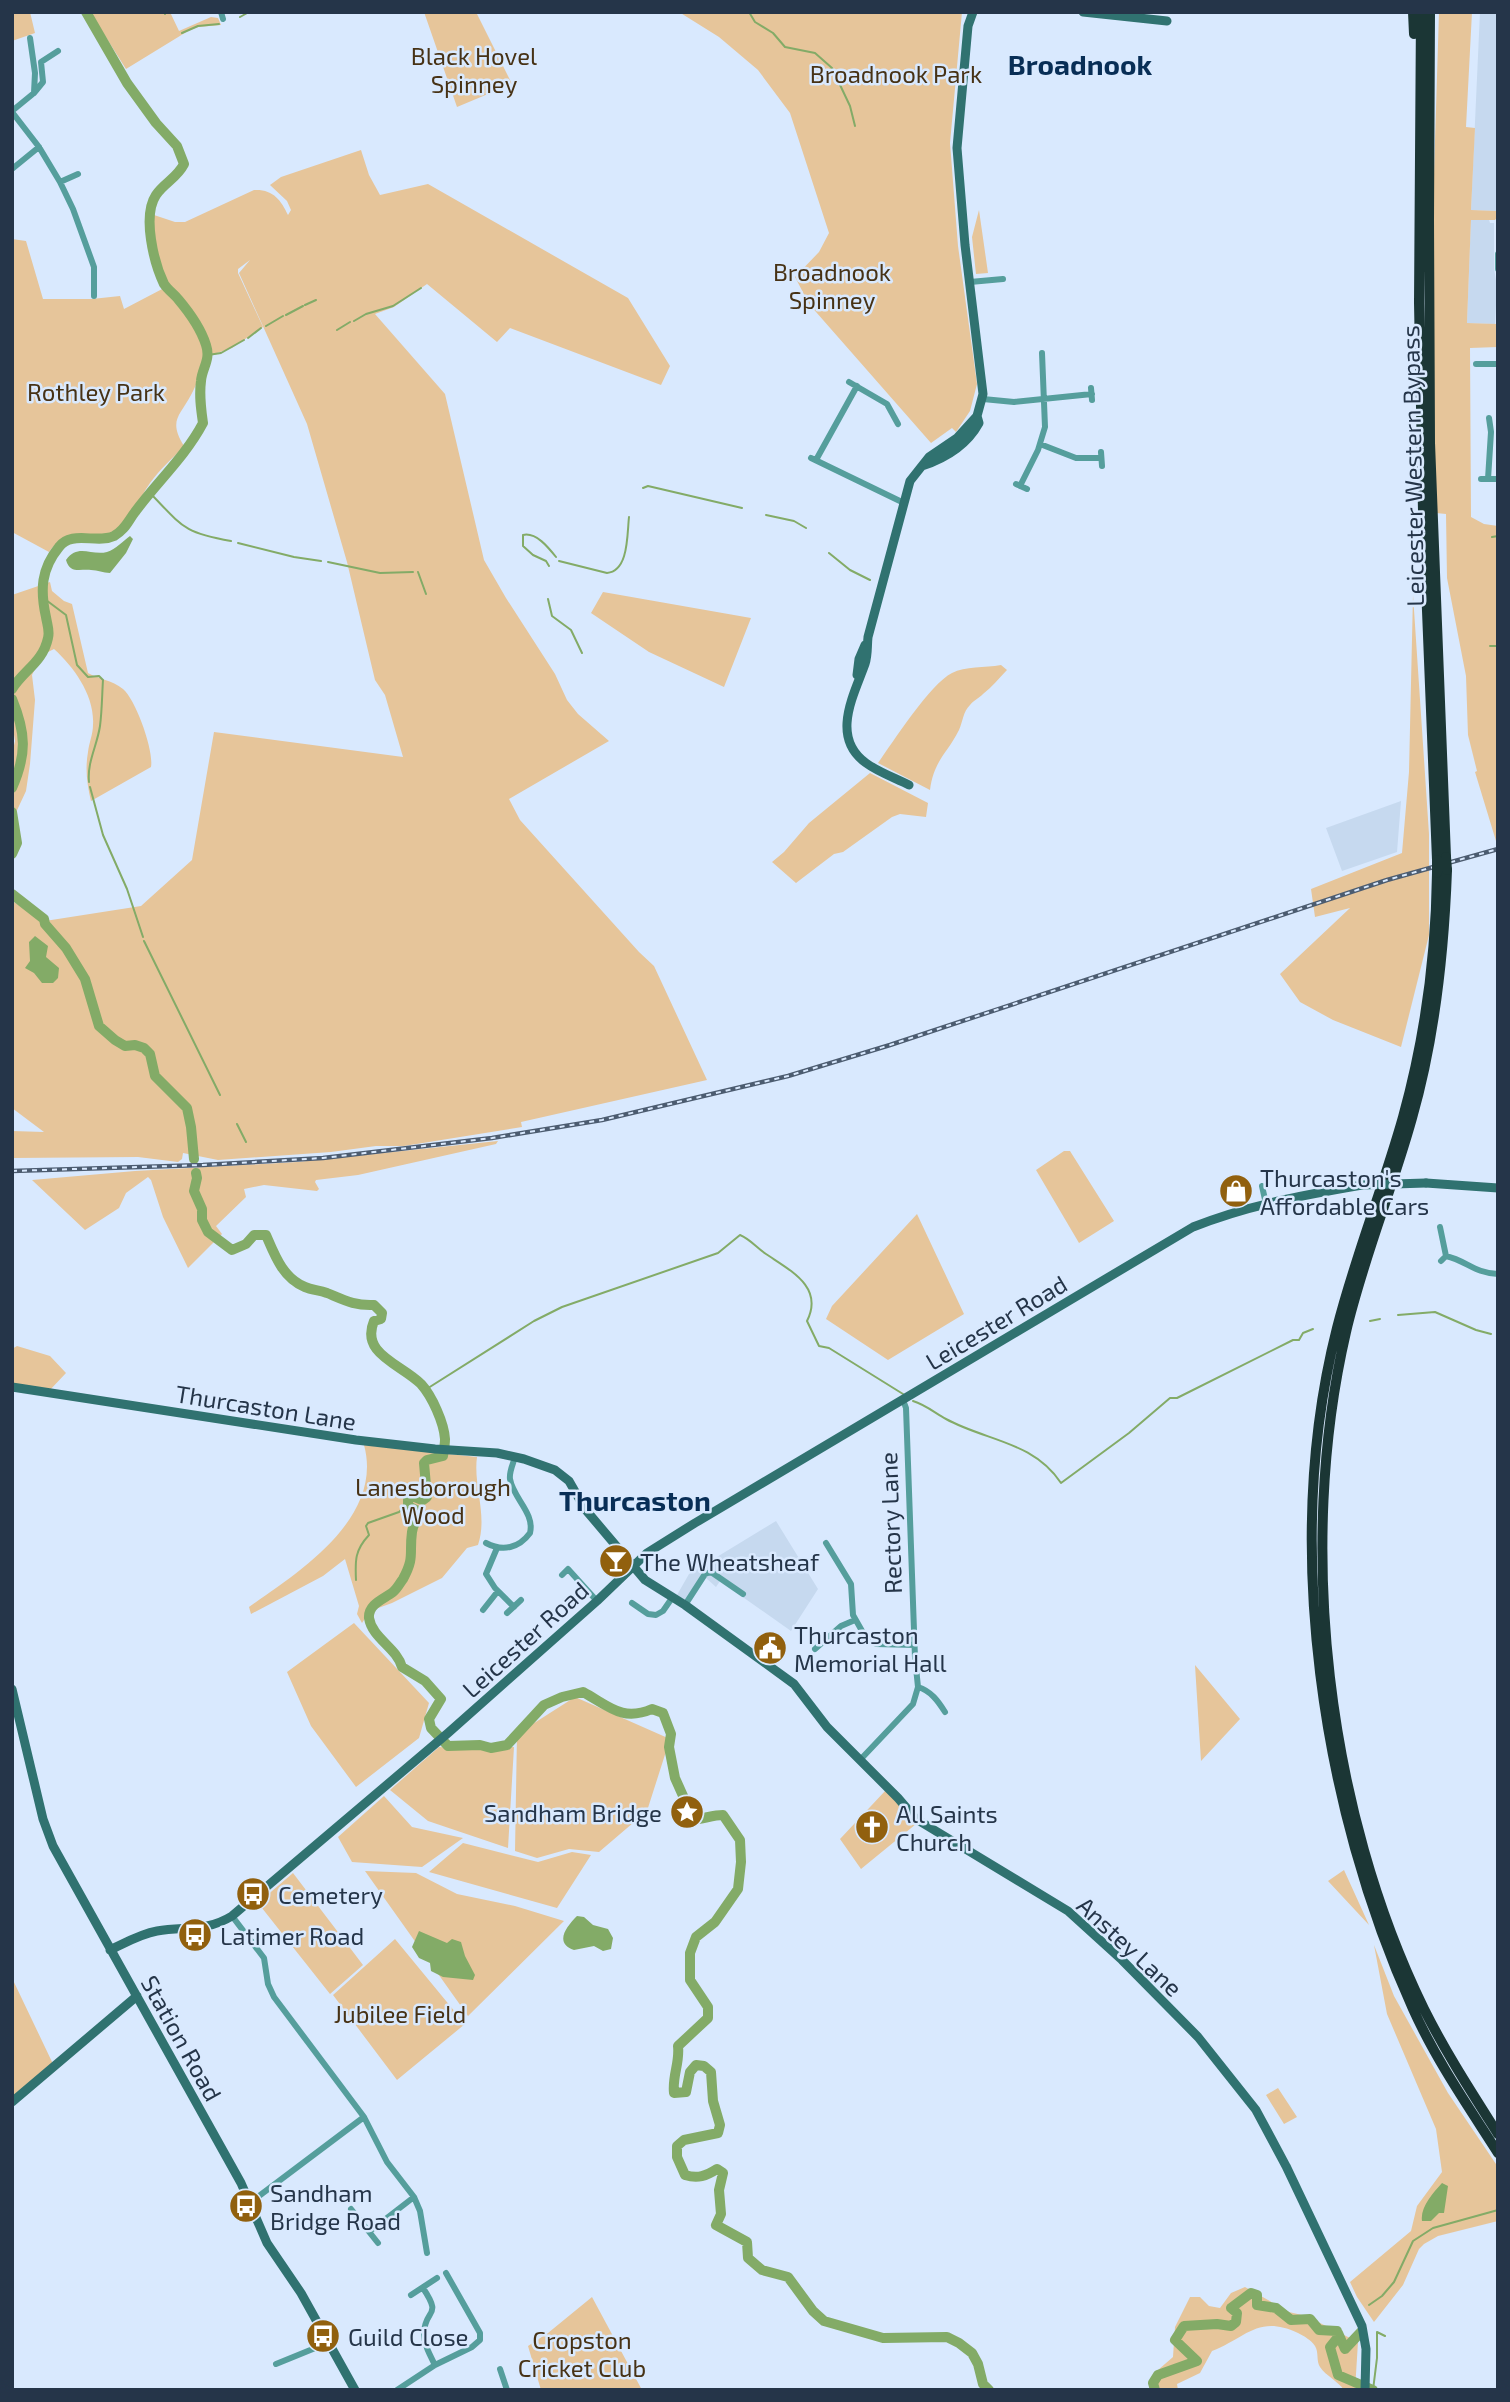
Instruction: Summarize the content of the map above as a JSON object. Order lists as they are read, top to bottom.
{
  "streets": {
    "highway": ["Leicester Western Bypass"],
    "street": [
      "Leicester Road",
      "Thurcaston Lane",
      "Rectory Lane",
      "Anstey Lane",
      "Station Road"
    ]
  },
  "crossings": [
    ["Leicester Road", "Thurcaston Lane"],
    ["Leicester Road", "Rectory Lane"],
    ["Leicester Road", "Anstey Lane"],
    ["Leicester Road", "Station Road"],
    ["Thurcaston Lane", "Anstey Lane"]
  ],
  "districts": ["Broadnook", "Thurcaston"],
  "parks": [
    "Black Hovel Spinney",
    "Broadnook Park",
    "Broadnook Spinney",
    "Rothley Park",
    "Lanesborough Wood",
    "Jubilee Field",
    "Cropston Cricket Club"
  ],
  "places": {
    "shop": ["Thurcaston's Affordable Cars"],
    "bar": ["The Wheatsheaf"],
    "public building": ["Thurcaston Memorial Hall"],
    "place": ["Sandham Bridge"],
    "church": ["All Saints Church"],
    "bus stop": [
      "Cemetery",
      "Latimer Road",
      "Sandham Bridge Road",
      "Guild Close"
    ]
  }
}
